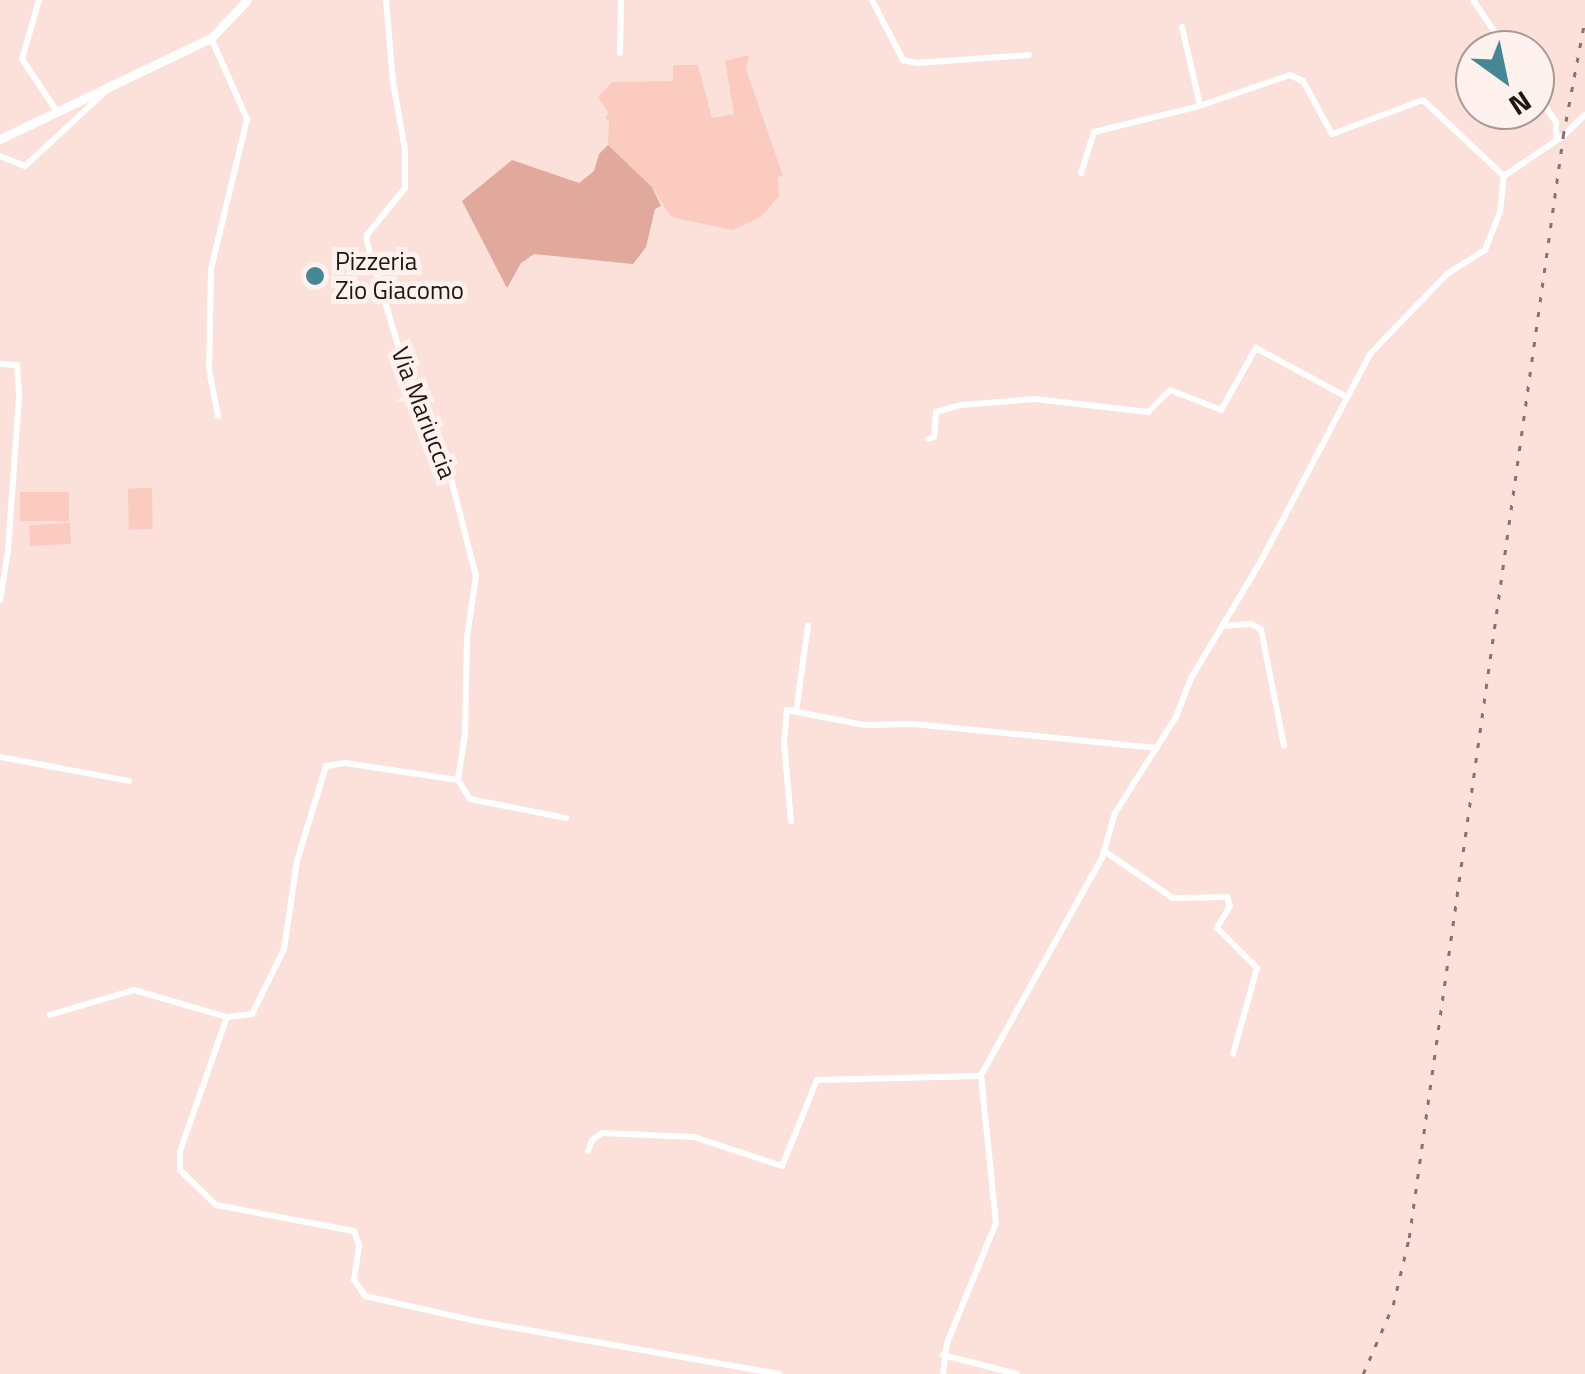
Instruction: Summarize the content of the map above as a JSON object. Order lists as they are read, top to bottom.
{
  "streets": {
    "street": ["Via Mariuccia"]
  },
  "places": ["Pizzeria Zio Giacomo"],
  "north": "bottom right"
}
